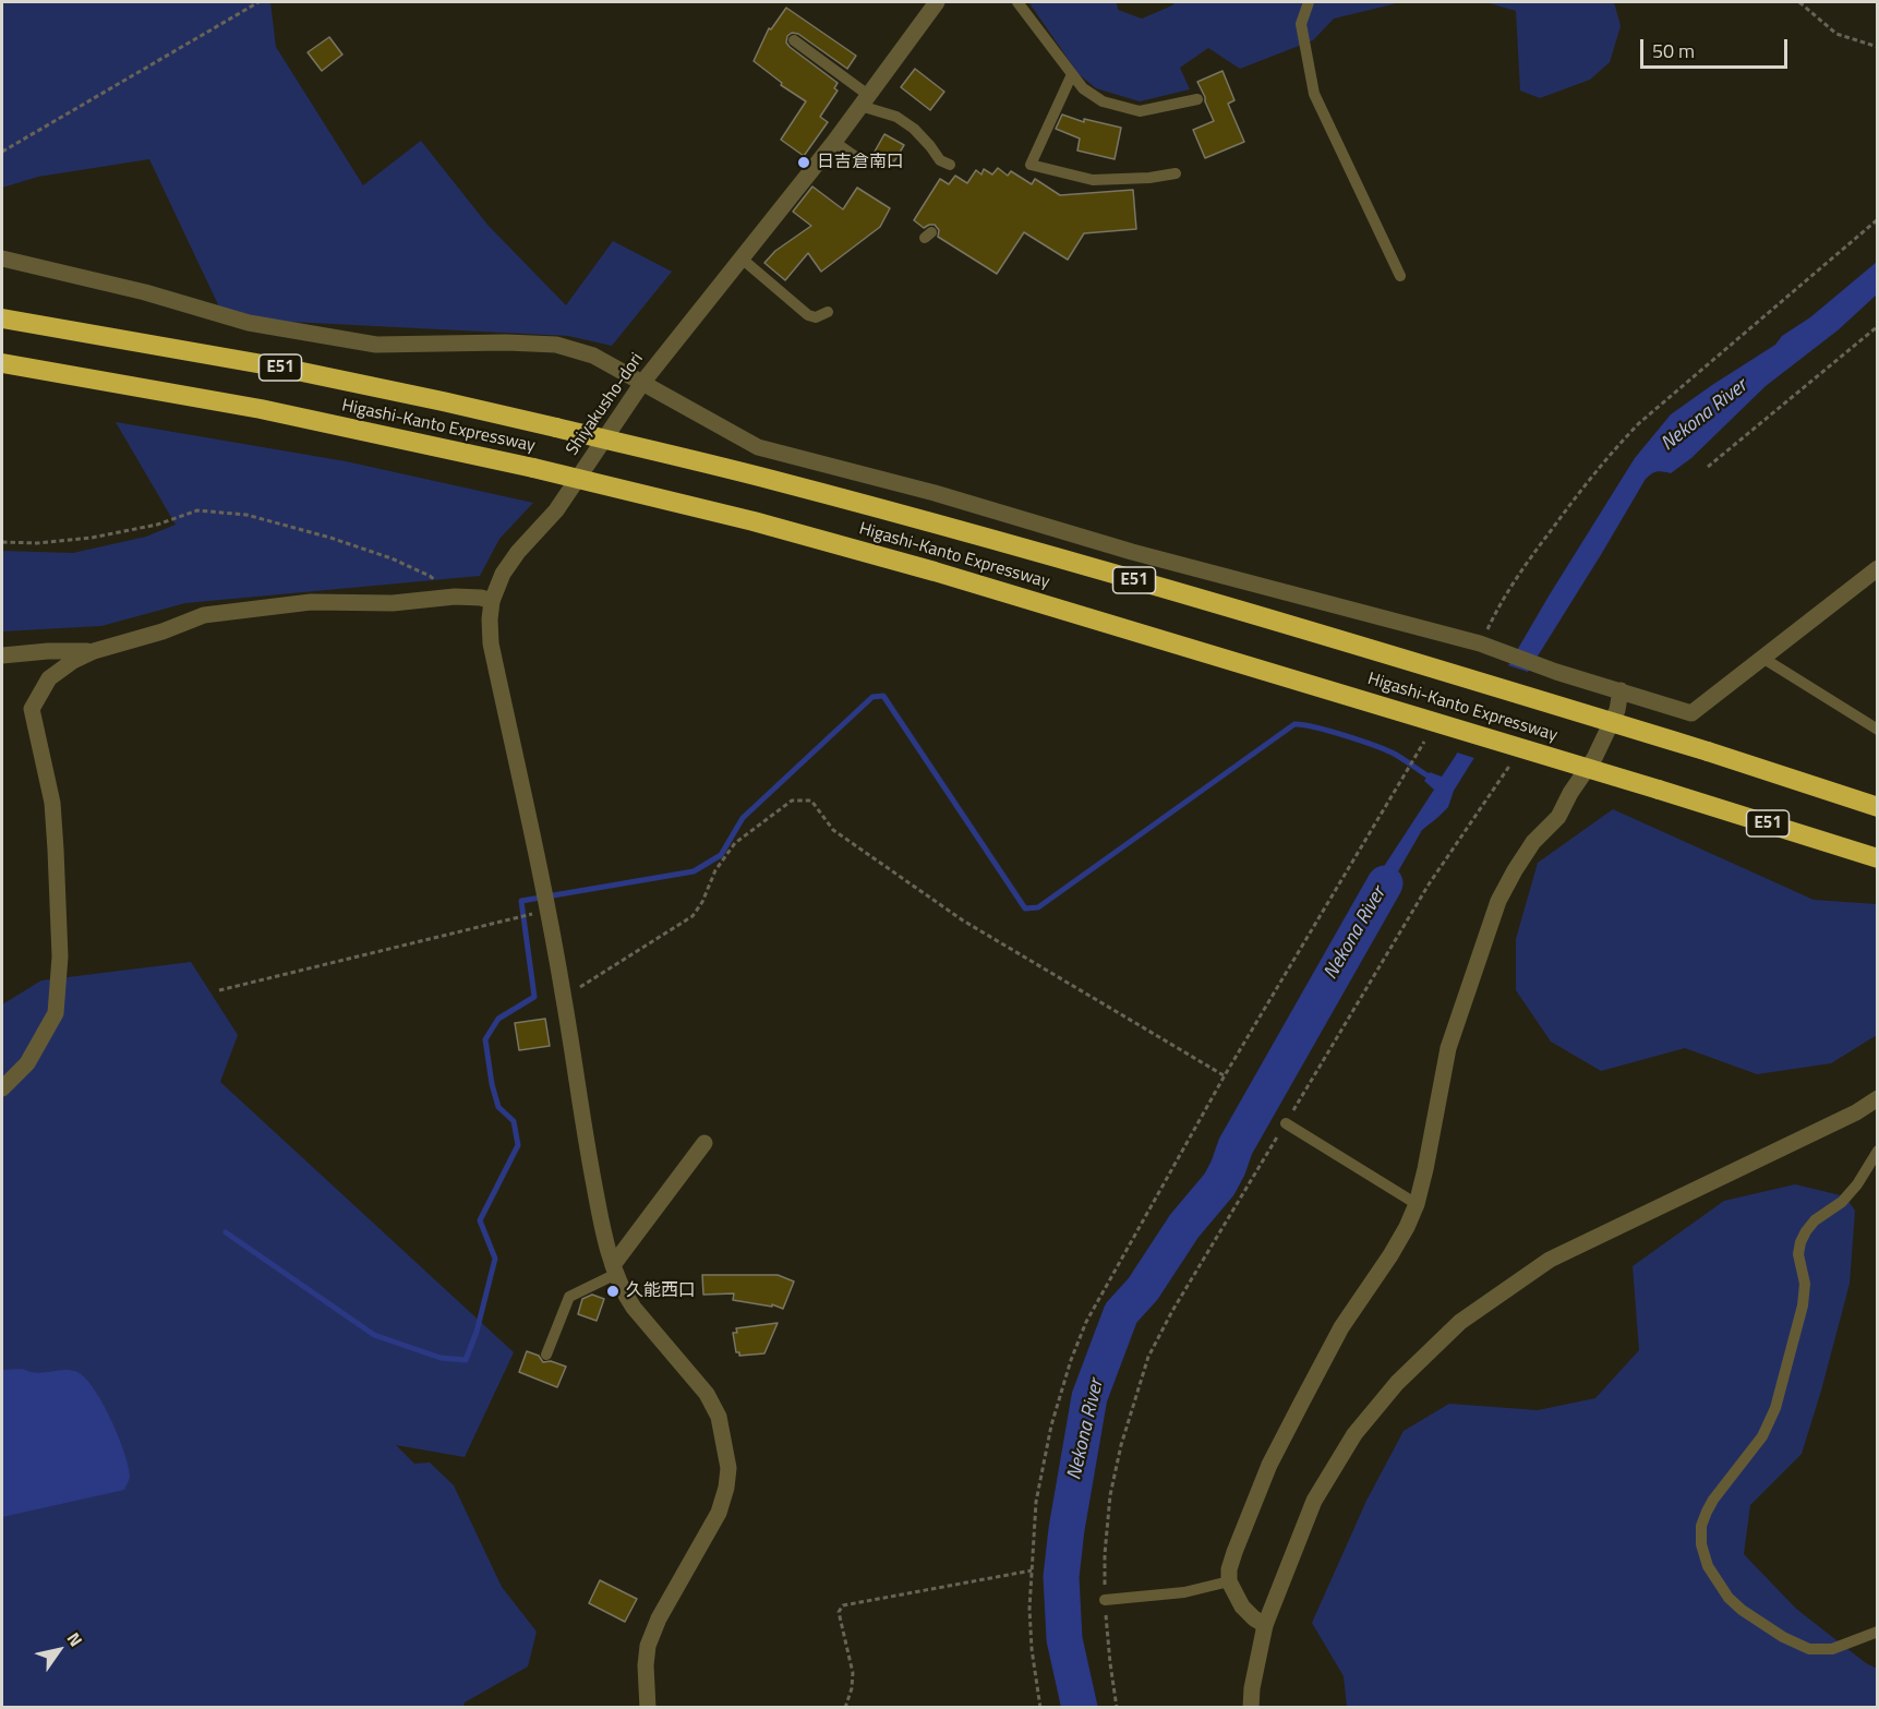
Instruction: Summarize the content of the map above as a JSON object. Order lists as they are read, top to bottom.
{
  "streets": {
    "highway": ["E51", "Higashi-Kanto Expressway"],
    "street": ["Shiyakusho-dori"]
  },
  "water": ["Nekona River"],
  "places": ["日吉倉南口", "久能西口"],
  "scale_bar": "50 m",
  "north": "top right"
}
